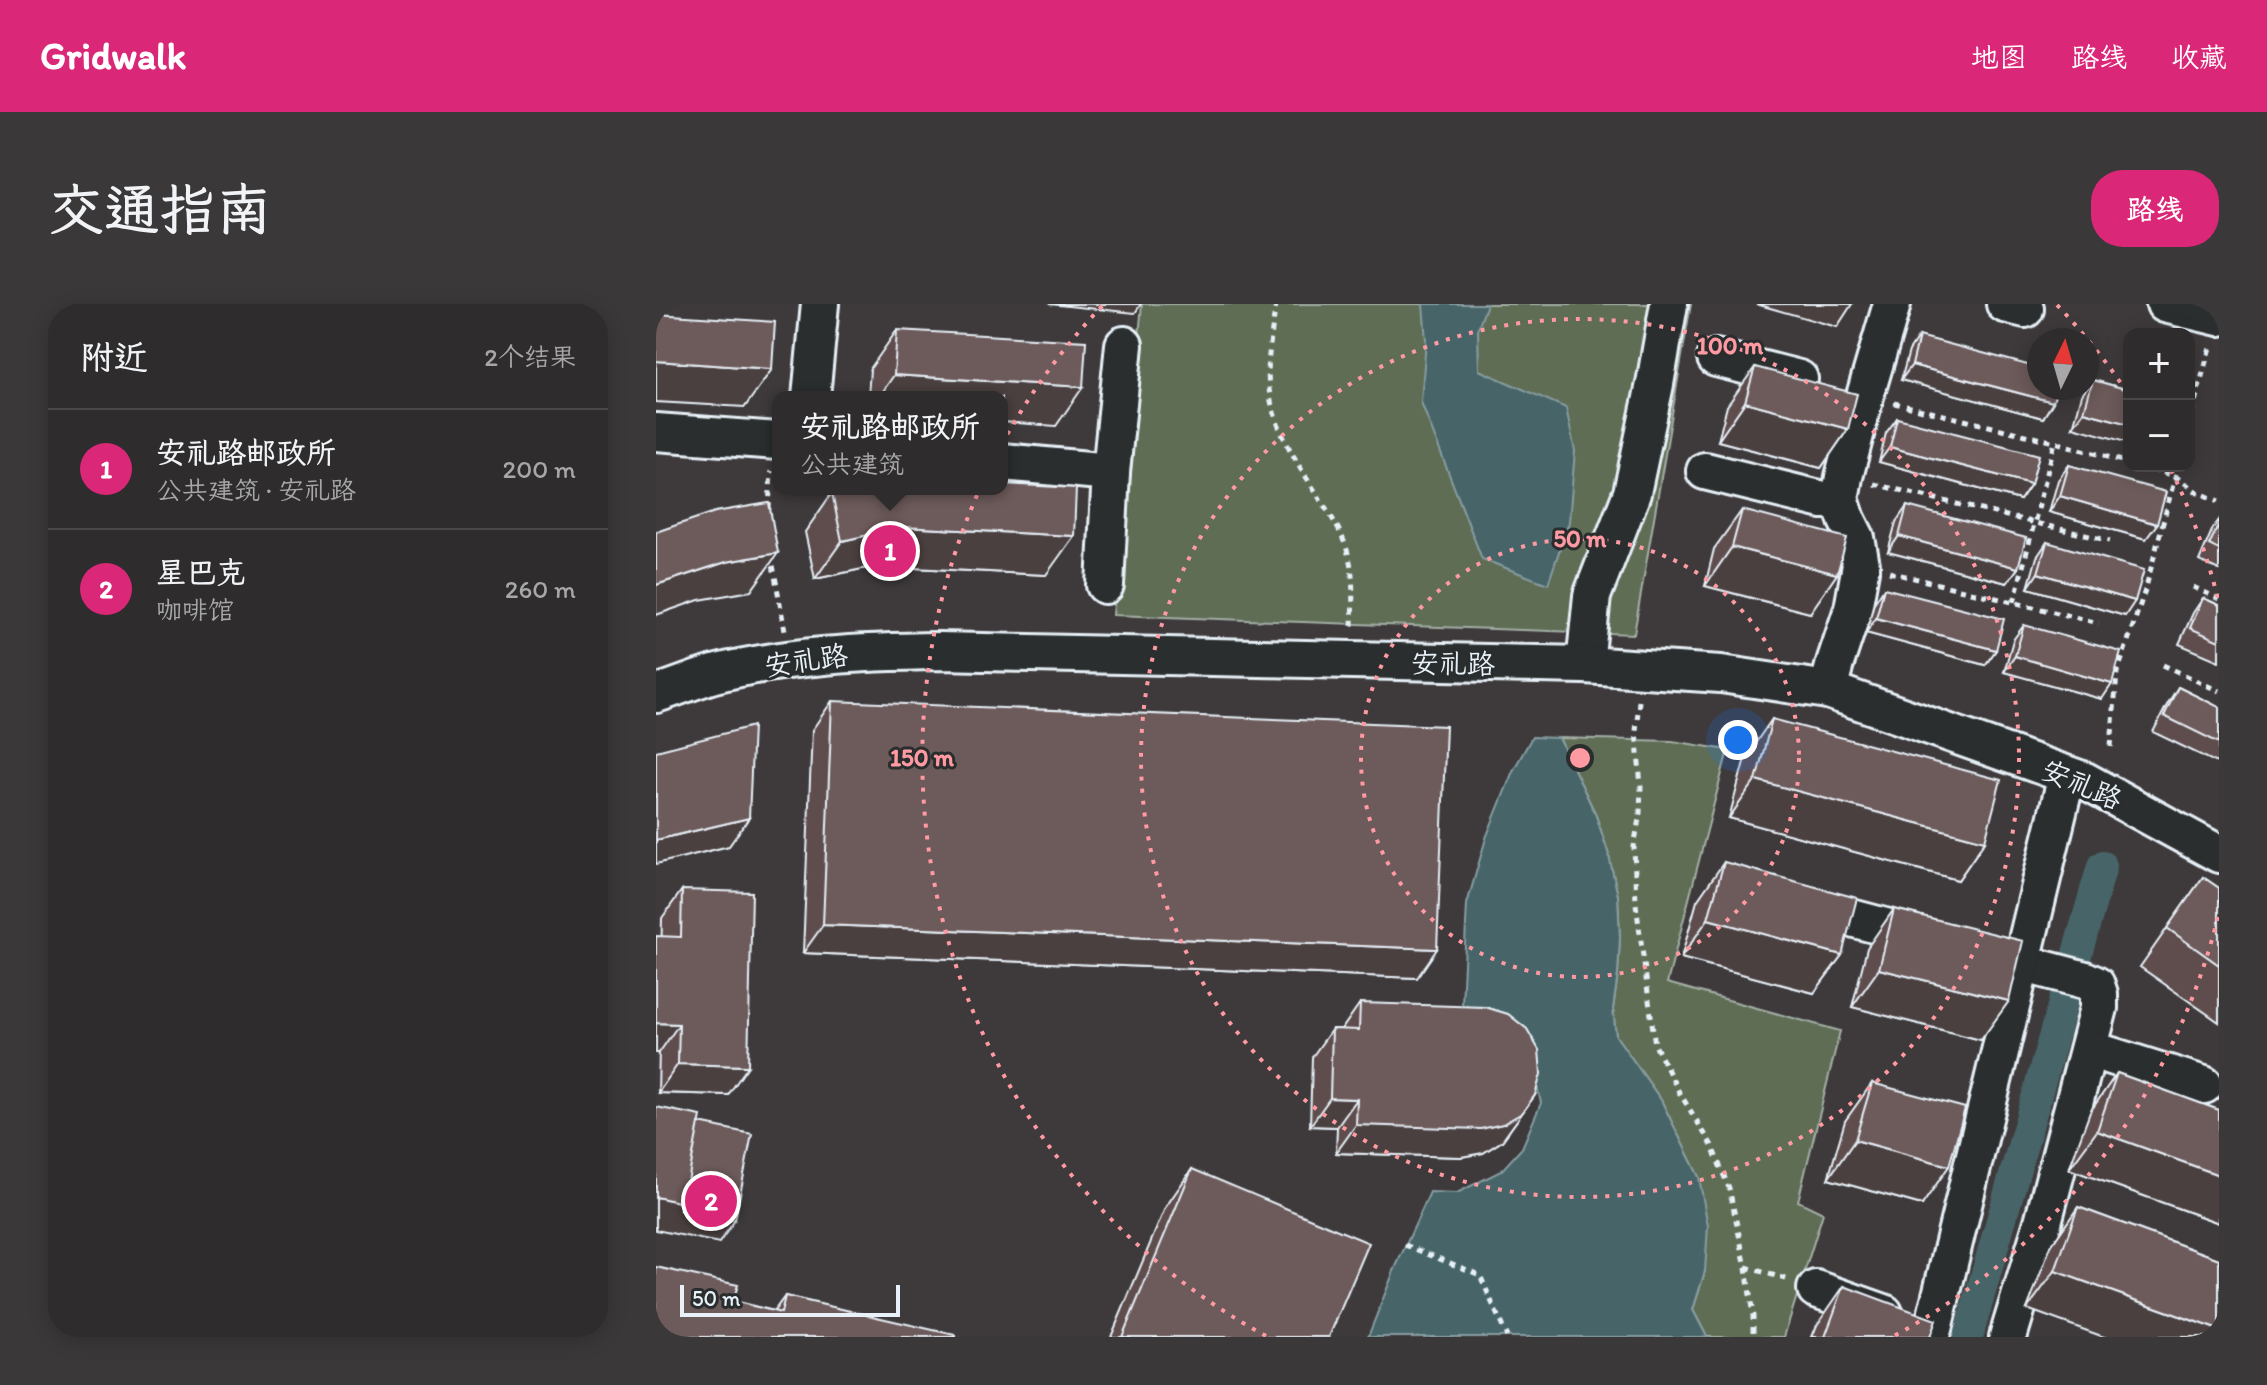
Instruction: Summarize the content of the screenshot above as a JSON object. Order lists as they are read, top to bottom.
{
  "streets": {
    "street": ["安礼路"]
  },
  "scale_bar": "50 m",
  "north": "top",
  "page": {
    "header": "Gridwalk",
    "nav": ["地图", "路线", "收藏"],
    "buttons": "路线",
    "title": "交通指南",
    "heading": ["附近", "2个结果"],
    "map_buttons": ["+", "−"],
    "popup": ["安礼路邮政所", "公共建筑"],
    "list": [
      {
        "mark": "1",
        "name": "安礼路邮政所",
        "note": "公共建筑 · 安礼路",
        "value": "200 m"
      },
      {
        "mark": "2",
        "name": "星巴克",
        "note": "咖啡馆",
        "value": "260 m"
      }
    ],
    "pins": ["1", "2"],
    "scale": "50 m"
  },
  "rings": ["100 m", "50 m", "150 m"]
}
